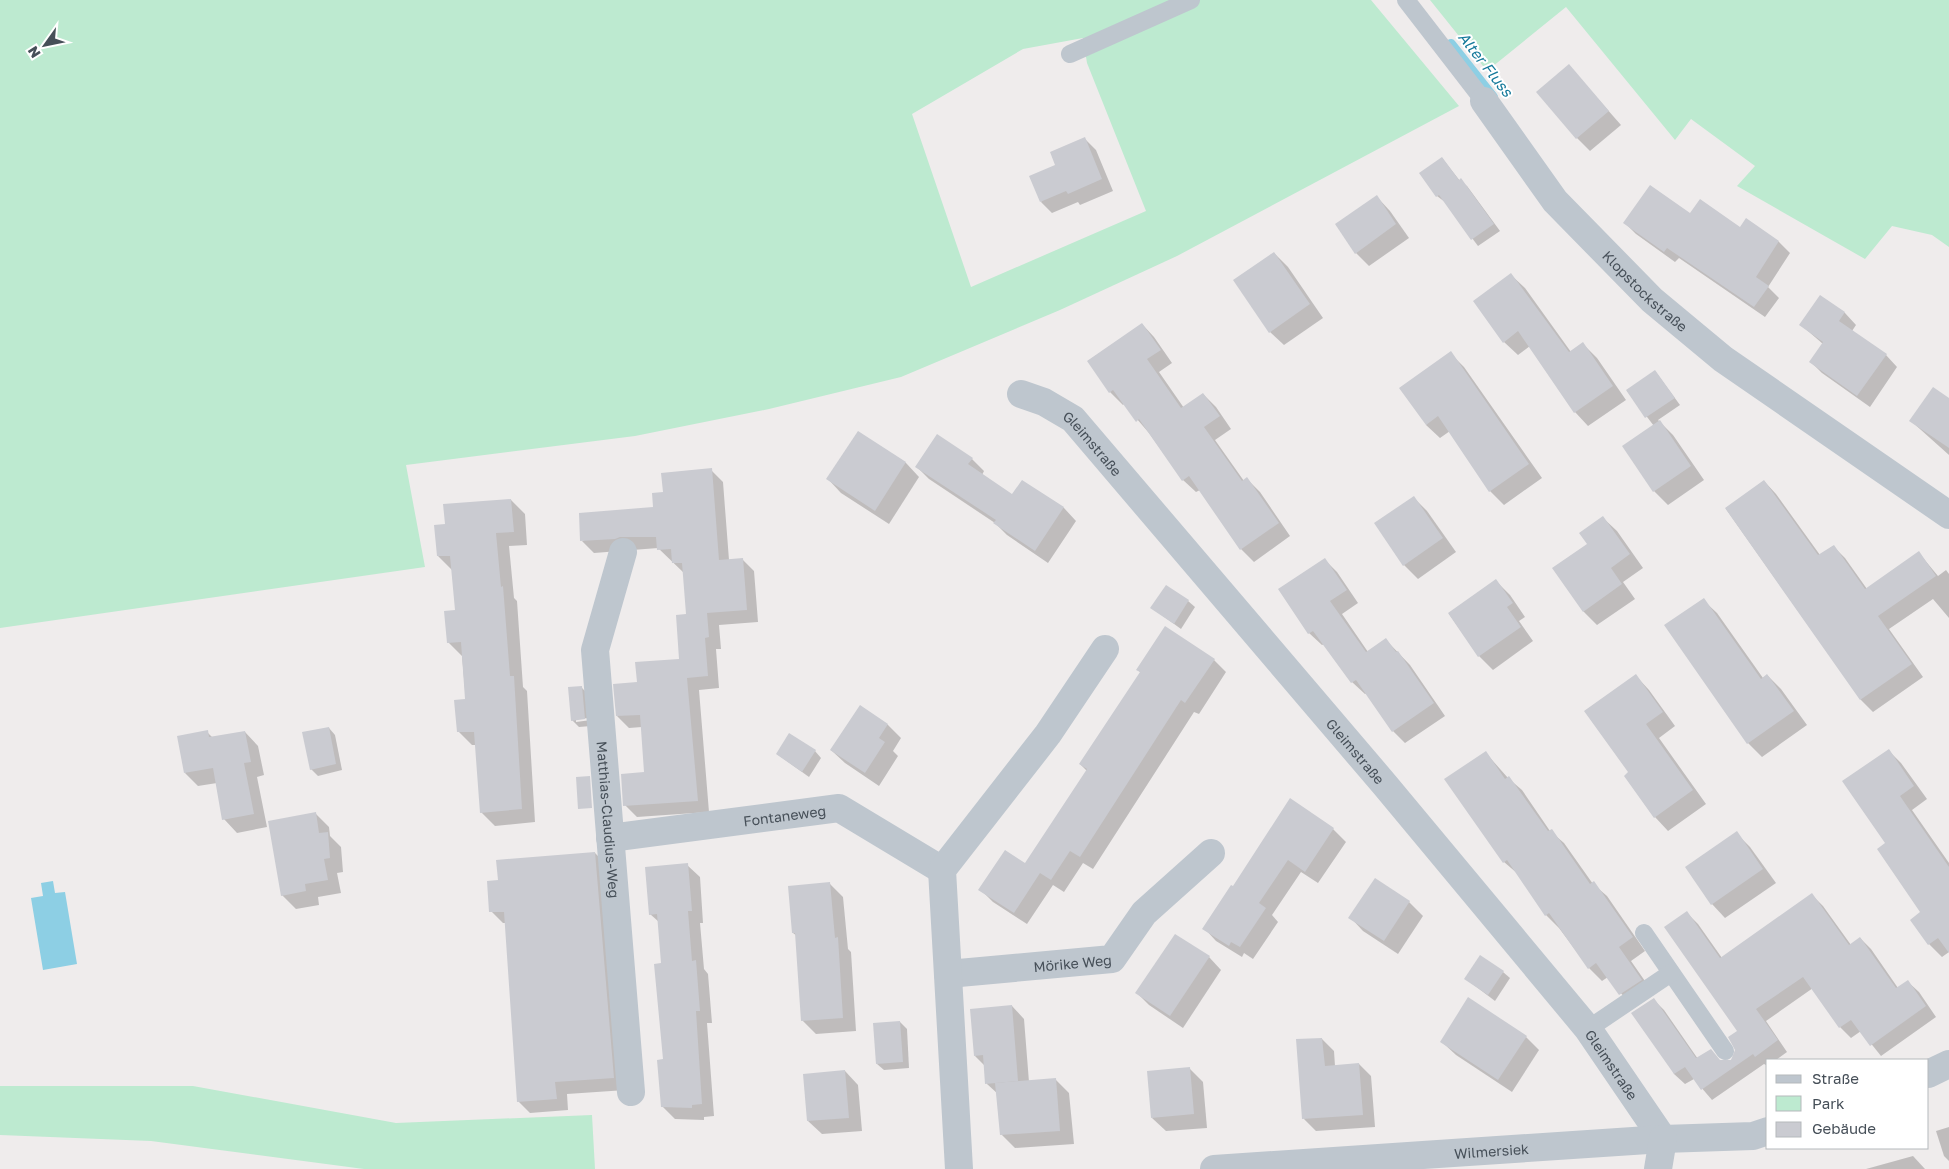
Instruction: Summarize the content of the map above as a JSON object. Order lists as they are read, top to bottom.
{
  "streets": {
    "street": [
      "Klopstockstraße",
      "Gleimstraße",
      "Fontaneweg",
      "Matthias-Claudius-Weg",
      "Mörike Weg",
      "Wilmersiek"
    ]
  },
  "crossings": [
    ["Gleimstraße", "Wilmersiek"],
    ["Fontaneweg", "Matthias-Claudius-Weg"]
  ],
  "water": ["Alter Fluss"],
  "legend": ["Straße", "Park", "Gebäude"],
  "north": "bottom left"
}
